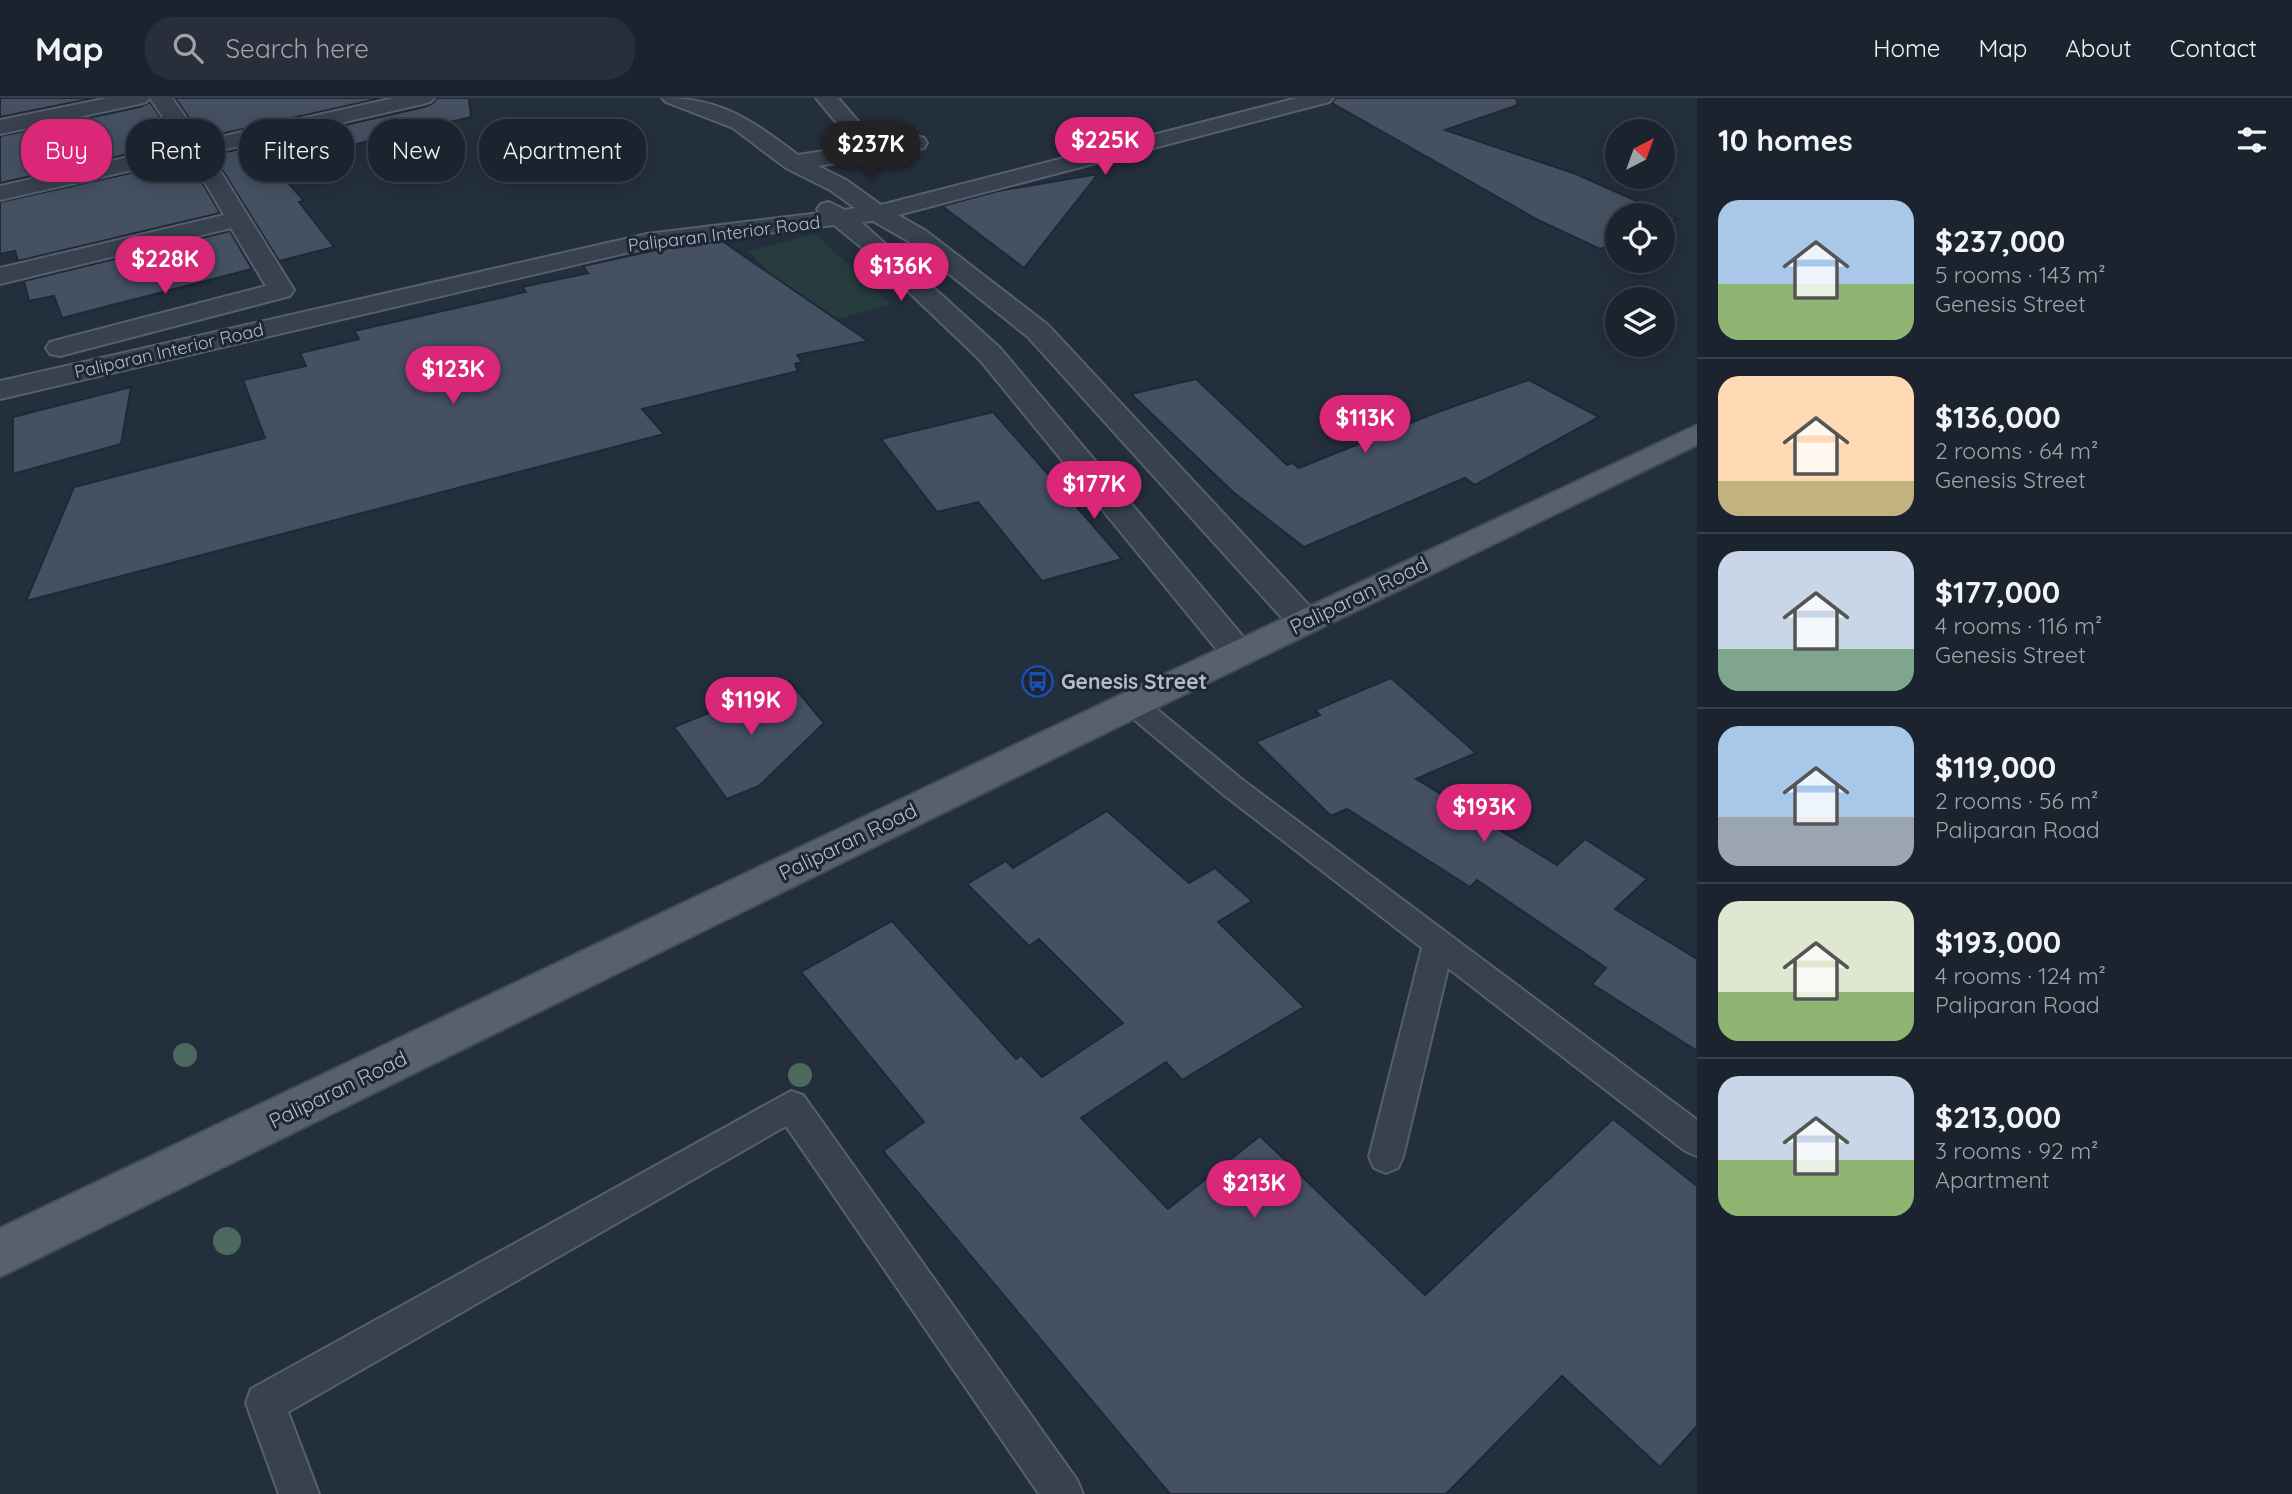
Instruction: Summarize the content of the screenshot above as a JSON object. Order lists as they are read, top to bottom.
{
  "streets": {
    "main road": ["Paliparan Road"],
    "street": ["Paliparan Interior Road"]
  },
  "places": {
    "bus stop": ["Genesis Street"]
  },
  "north": "top right",
  "page": {
    "header": "Map",
    "search": "Search here",
    "nav": [
      "Home",
      "Map",
      "About",
      "Contact"
    ],
    "heading": "10 homes",
    "price": [
      "$225K",
      "$237K",
      "$228K",
      "$136K",
      "$123K",
      "$113K",
      "$177K",
      "$119K",
      "$193K",
      "$213K"
    ],
    "chip": [
      "Buy",
      "Rent",
      "Filters",
      "New",
      "Apartment"
    ],
    "list": [
      {
        "name": "$237,000",
        "note": "5 rooms · 143 m² · Genesis Street"
      },
      {
        "name": "$136,000",
        "note": "2 rooms · 64 m² · Genesis Street"
      },
      {
        "name": "$177,000",
        "note": "4 rooms · 116 m² · Genesis Street"
      },
      {
        "name": "$119,000",
        "note": "2 rooms · 56 m² · Paliparan Road"
      },
      {
        "name": "$193,000",
        "note": "4 rooms · 124 m² · Paliparan Road"
      },
      {
        "name": "$213,000",
        "note": "3 rooms · 92 m² · Apartment"
      }
    ]
  }
}
